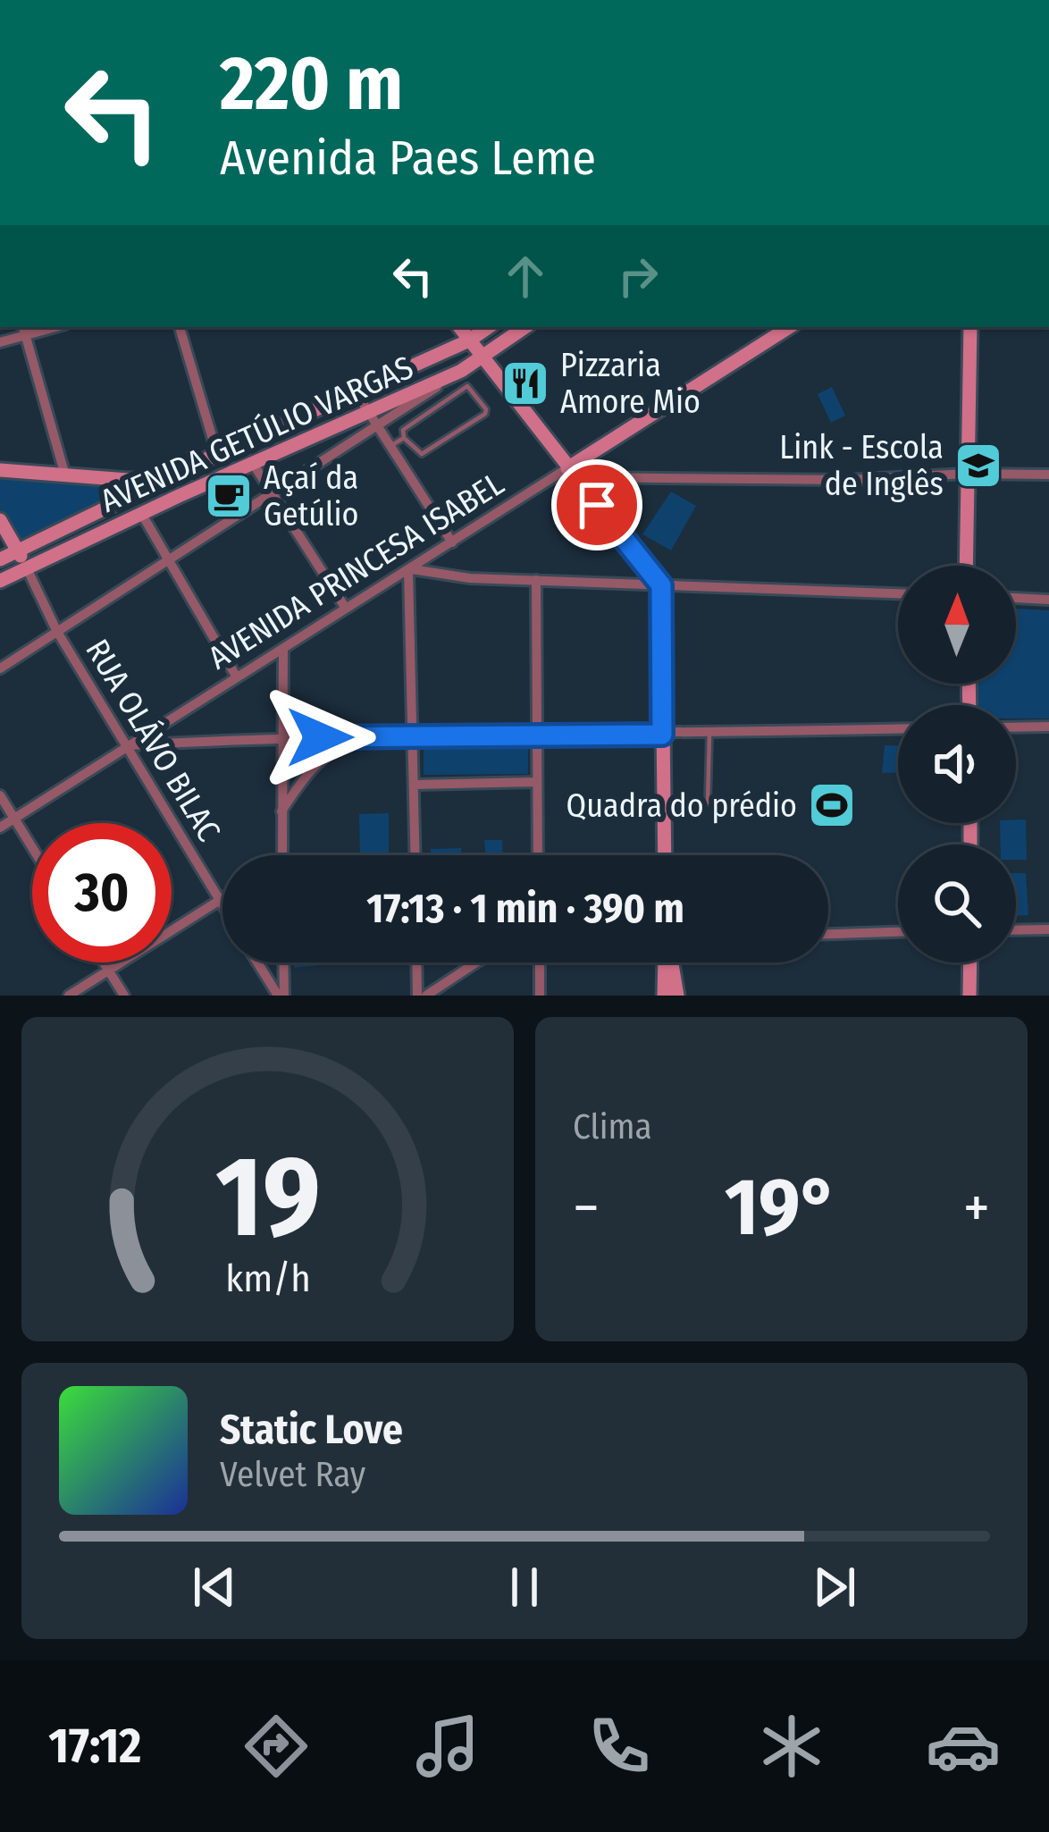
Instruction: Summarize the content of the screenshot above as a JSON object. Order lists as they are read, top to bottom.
{
  "streets": {
    "street": ["AVENIDA GETÚLIO VARGAS", "AVENIDA PRINCESA ISABEL", "RUA OLÁVO BILAC"]
  },
  "crossings": [
    ["AVENIDA GETÚLIO VARGAS", "RUA OLÁVO BILAC"],
    ["AVENIDA PRINCESA ISABEL", "RUA OLÁVO BILAC"]
  ],
  "places": {
    "restaurant": ["Pizzaria Amore Mio"],
    "school or university": ["Link - Escola de Inglês"],
    "cafe": ["Açaí da Getúlio"],
    "sports": ["Quadra do prédio"]
  },
  "north": "top",
  "page": {
    "turn": ["220 m", "Avenida Paes Leme"],
    "limit": "30",
    "trip": "17:13 · 1 min · 390 m",
    "tile": "Clima",
    "heat": ["−", "19°", "+"],
    "song": ["Static Love", "Velvet Ray"],
    "tabs": "17:12",
    "gauge": ["19", "km/h"]
  }
}
